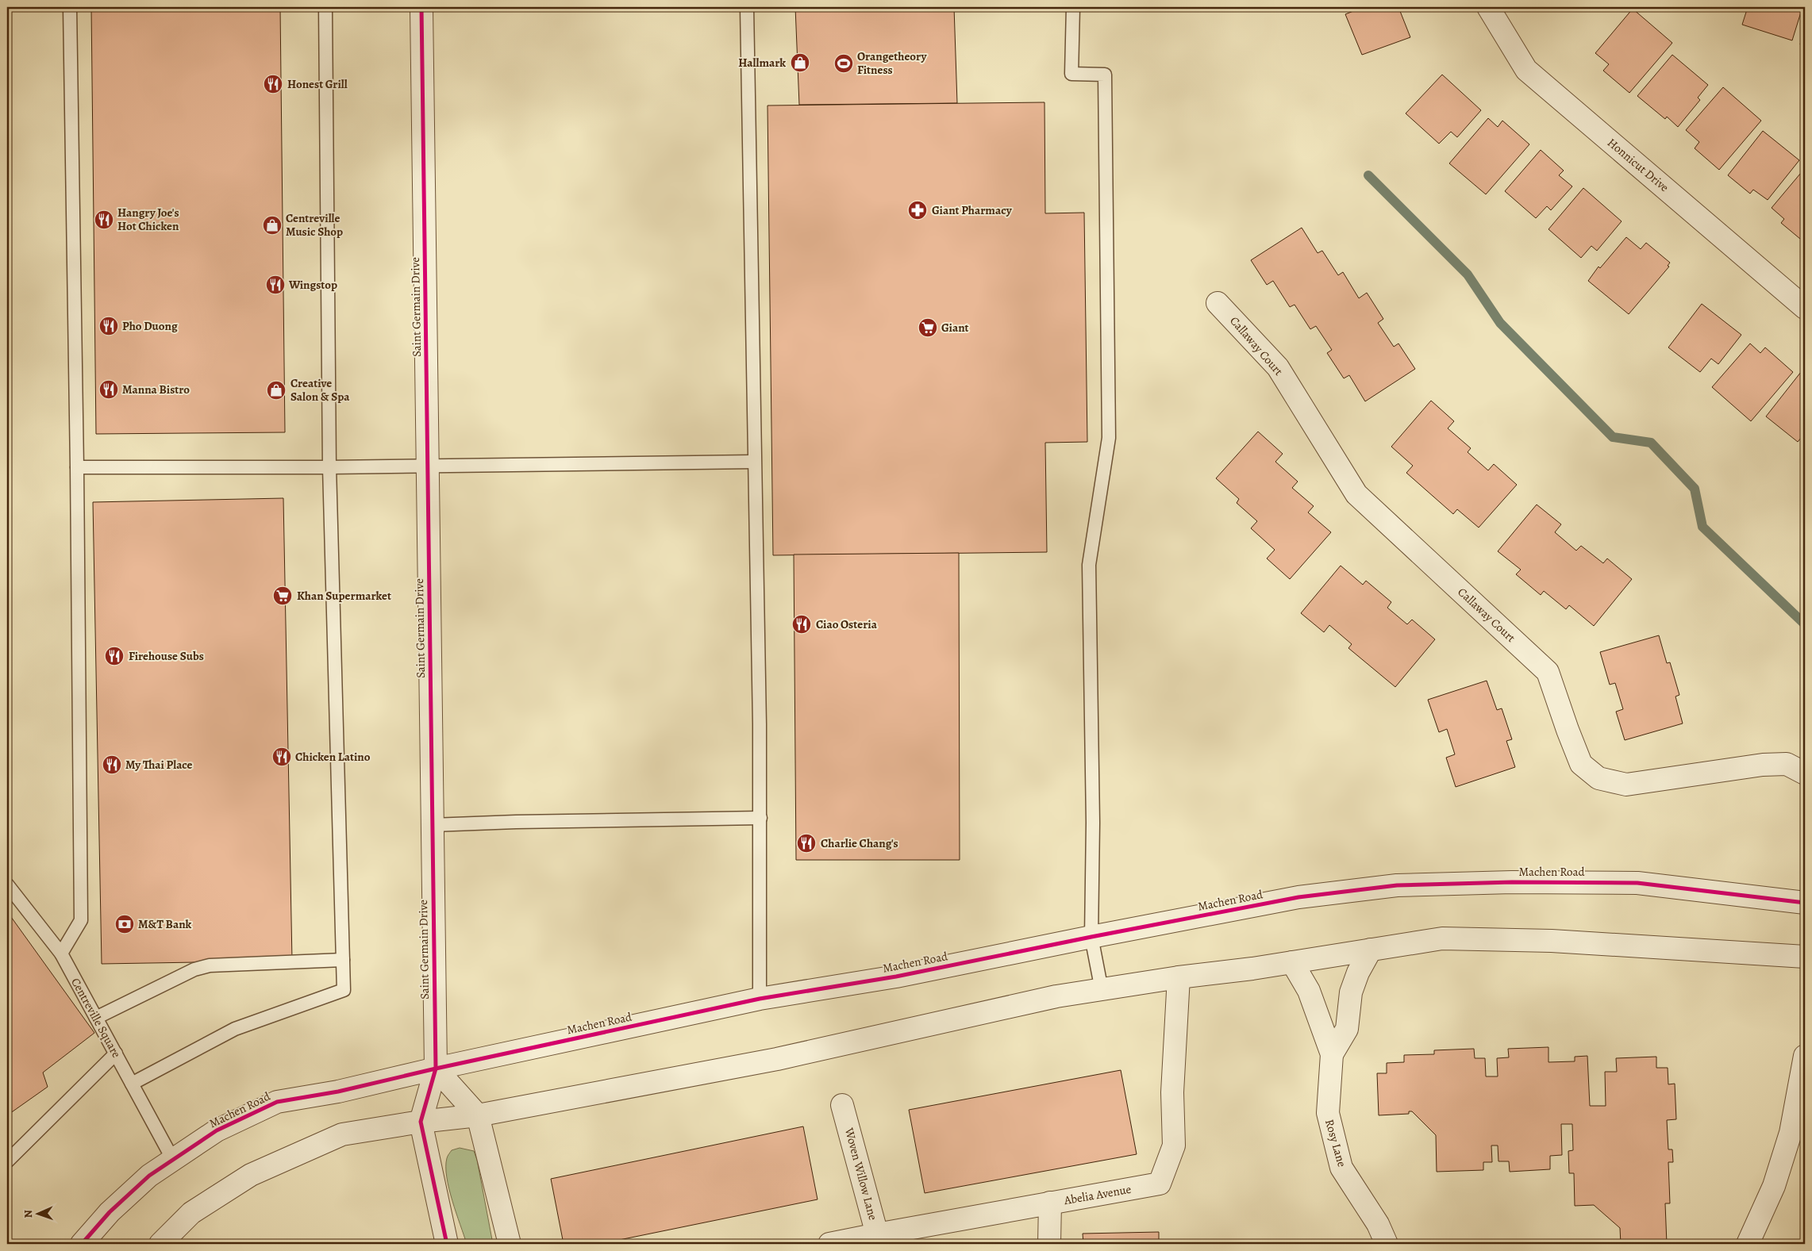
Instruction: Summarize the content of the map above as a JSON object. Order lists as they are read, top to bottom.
{
  "streets": {
    "street": [
      "Honnicut Drive",
      "Saint Germain Drive",
      "Callaway Court",
      "Machen Road",
      "Rosy Lane",
      "Woven Willow Lane",
      "Abelia Avenue"
    ],
    "lane": ["Centreville Square"]
  },
  "crossings": [
    ["Saint Germain Drive", "Machen Road"],
    ["Machen Road", "Centreville Square"],
    ["Woven Willow Lane", "Abelia Avenue"]
  ],
  "places": {
    "shop": ["Hallmark", "Centreville Music Shop", "Creative Salon & Spa"],
    "sports": ["Orangetheory Fitness"],
    "restaurant": [
      "Honest Grill",
      "Hangry Joe's Hot Chicken",
      "Wingstop",
      "Pho Duong",
      "Manna Bistro",
      "Ciao Osteria",
      "Firehouse Subs",
      "Chicken Latino",
      "My Thai Place",
      "Charlie Chang's"
    ],
    "pharmacy": ["Giant Pharmacy"],
    "supermarket": ["Giant", "Khan Supermarket"],
    "bank": ["M&T Bank"]
  },
  "north": "left"
}
